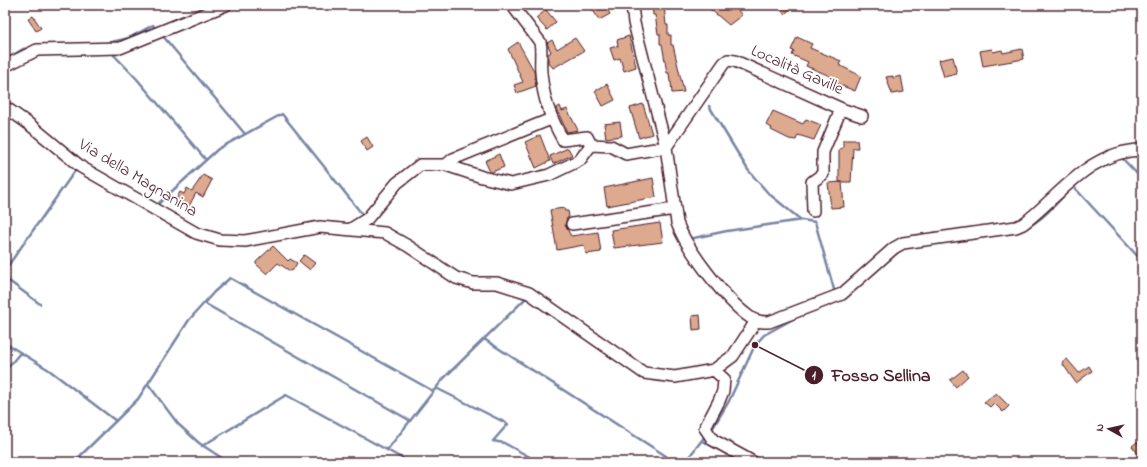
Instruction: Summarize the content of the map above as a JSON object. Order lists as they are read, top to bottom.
{
  "streets": {
    "street": ["Località Gaville", "Via della Magnanina"]
  },
  "places": ["Fosso Sellina"],
  "north": "left"
}
